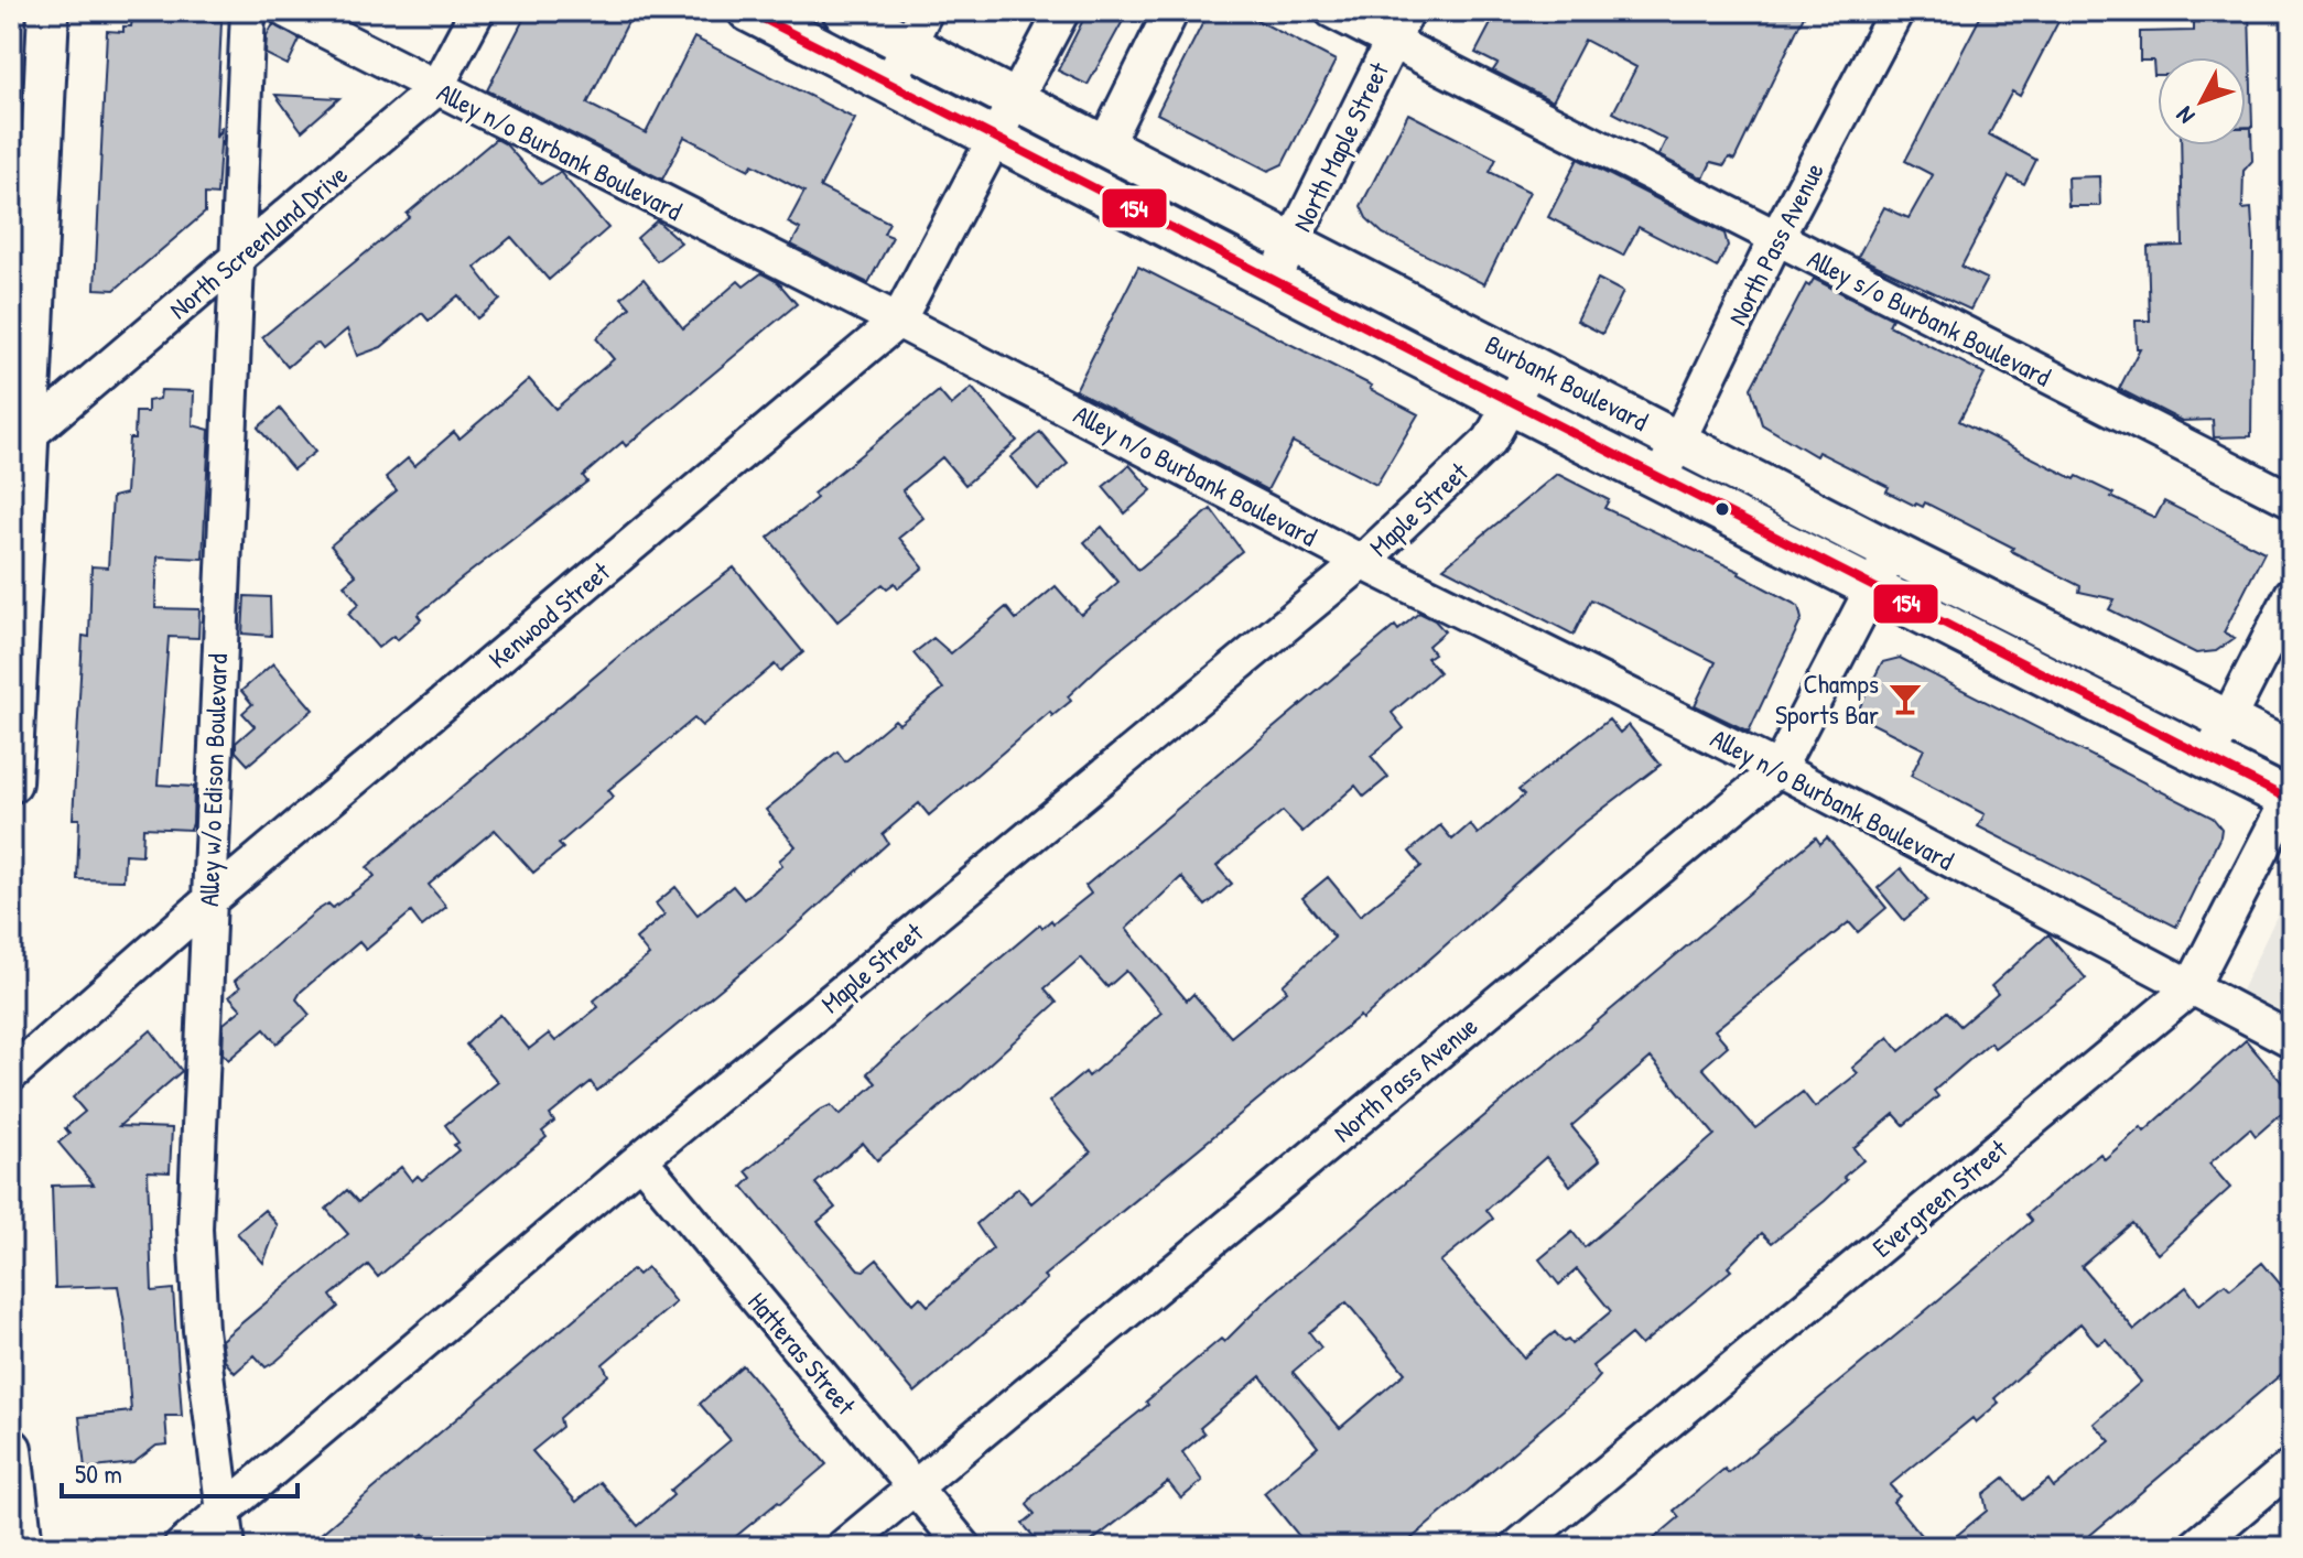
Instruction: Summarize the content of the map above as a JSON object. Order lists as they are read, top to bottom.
{
  "streets": {
    "main road": ["Burbank Boulevard"],
    "street": [
      "North Maple Street",
      "Alley n/o Burbank Boulevard",
      "North Screenland Drive",
      "North Pass Avenue",
      "Alley s/o Burbank Boulevard",
      "Maple Street",
      "Kenwood Street",
      "Alley w/o Edison Boulevard",
      "Evergreen Street",
      "Hatteras Street"
    ]
  },
  "crossings": [
    ["North Maple Street", "Alley s/o Burbank Boulevard"],
    ["North Maple Street", "Burbank Boulevard"],
    ["Alley n/o Burbank Boulevard", "North Screenland Drive"],
    ["Alley n/o Burbank Boulevard", "North Pass Avenue"],
    ["Alley n/o Burbank Boulevard", "Maple Street"],
    ["Alley n/o Burbank Boulevard", "Kenwood Street"],
    ["Alley n/o Burbank Boulevard", "Evergreen Street"],
    ["North Screenland Drive", "Alley w/o Edison Boulevard"],
    ["North Pass Avenue", "Alley s/o Burbank Boulevard"],
    ["North Pass Avenue", "Burbank Boulevard"],
    ["North Pass Avenue", "Hatteras Street"],
    ["Burbank Boulevard", "Maple Street"],
    ["Burbank Boulevard", "Kenwood Street"],
    ["Burbank Boulevard", "Evergreen Street"],
    ["Maple Street", "Alley w/o Edison Boulevard"],
    ["Maple Street", "Hatteras Street"],
    ["Kenwood Street", "Alley w/o Edison Boulevard"]
  ],
  "places": {
    "bar": ["Champs Sports Bar"]
  },
  "lines": ["transit line 154"],
  "scale_bar": "50 m",
  "north": "bottom left"
}
